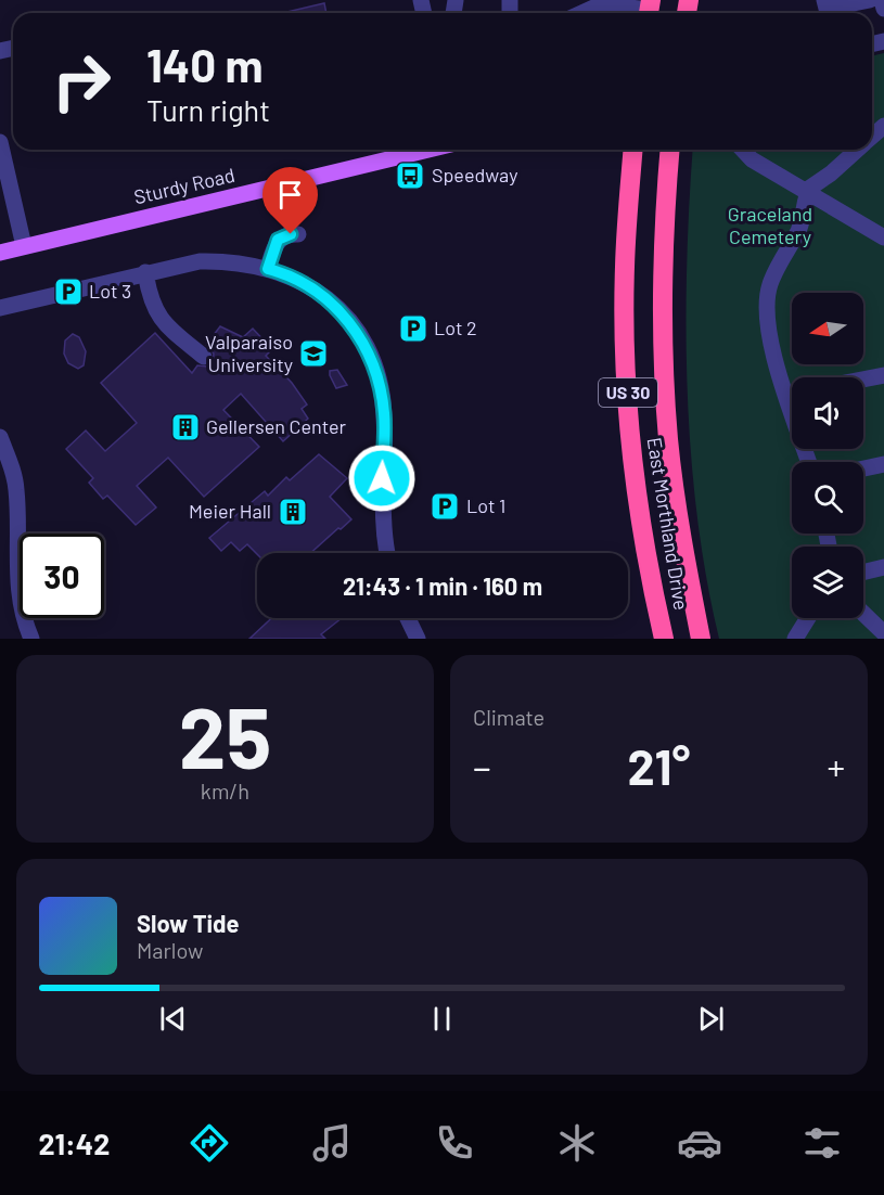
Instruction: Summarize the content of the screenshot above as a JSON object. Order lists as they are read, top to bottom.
{
  "streets": {
    "highway": ["US 30", "East Morthland Drive"],
    "main road": ["Sturdy Road"]
  },
  "parks": ["Graceland Cemetery"],
  "places": {
    "bus stop": ["Speedway"],
    "parking": ["Lot 3", "Lot 2", "Lot 1"],
    "school or university": ["Valparaiso University"],
    "building": ["Gellersen Center", "Meier Hall"]
  },
  "north": "left",
  "page": {
    "turn": ["140 m", "Turn right"],
    "limit": "30",
    "trip": "21:43 · 1 min · 160 m",
    "tile": [
      ["25", "km/h"],
      "Climate"
    ],
    "heat": ["−", "21°", "+"],
    "song": ["Slow Tide", "Marlow"],
    "tabs": "21:42"
  }
}
